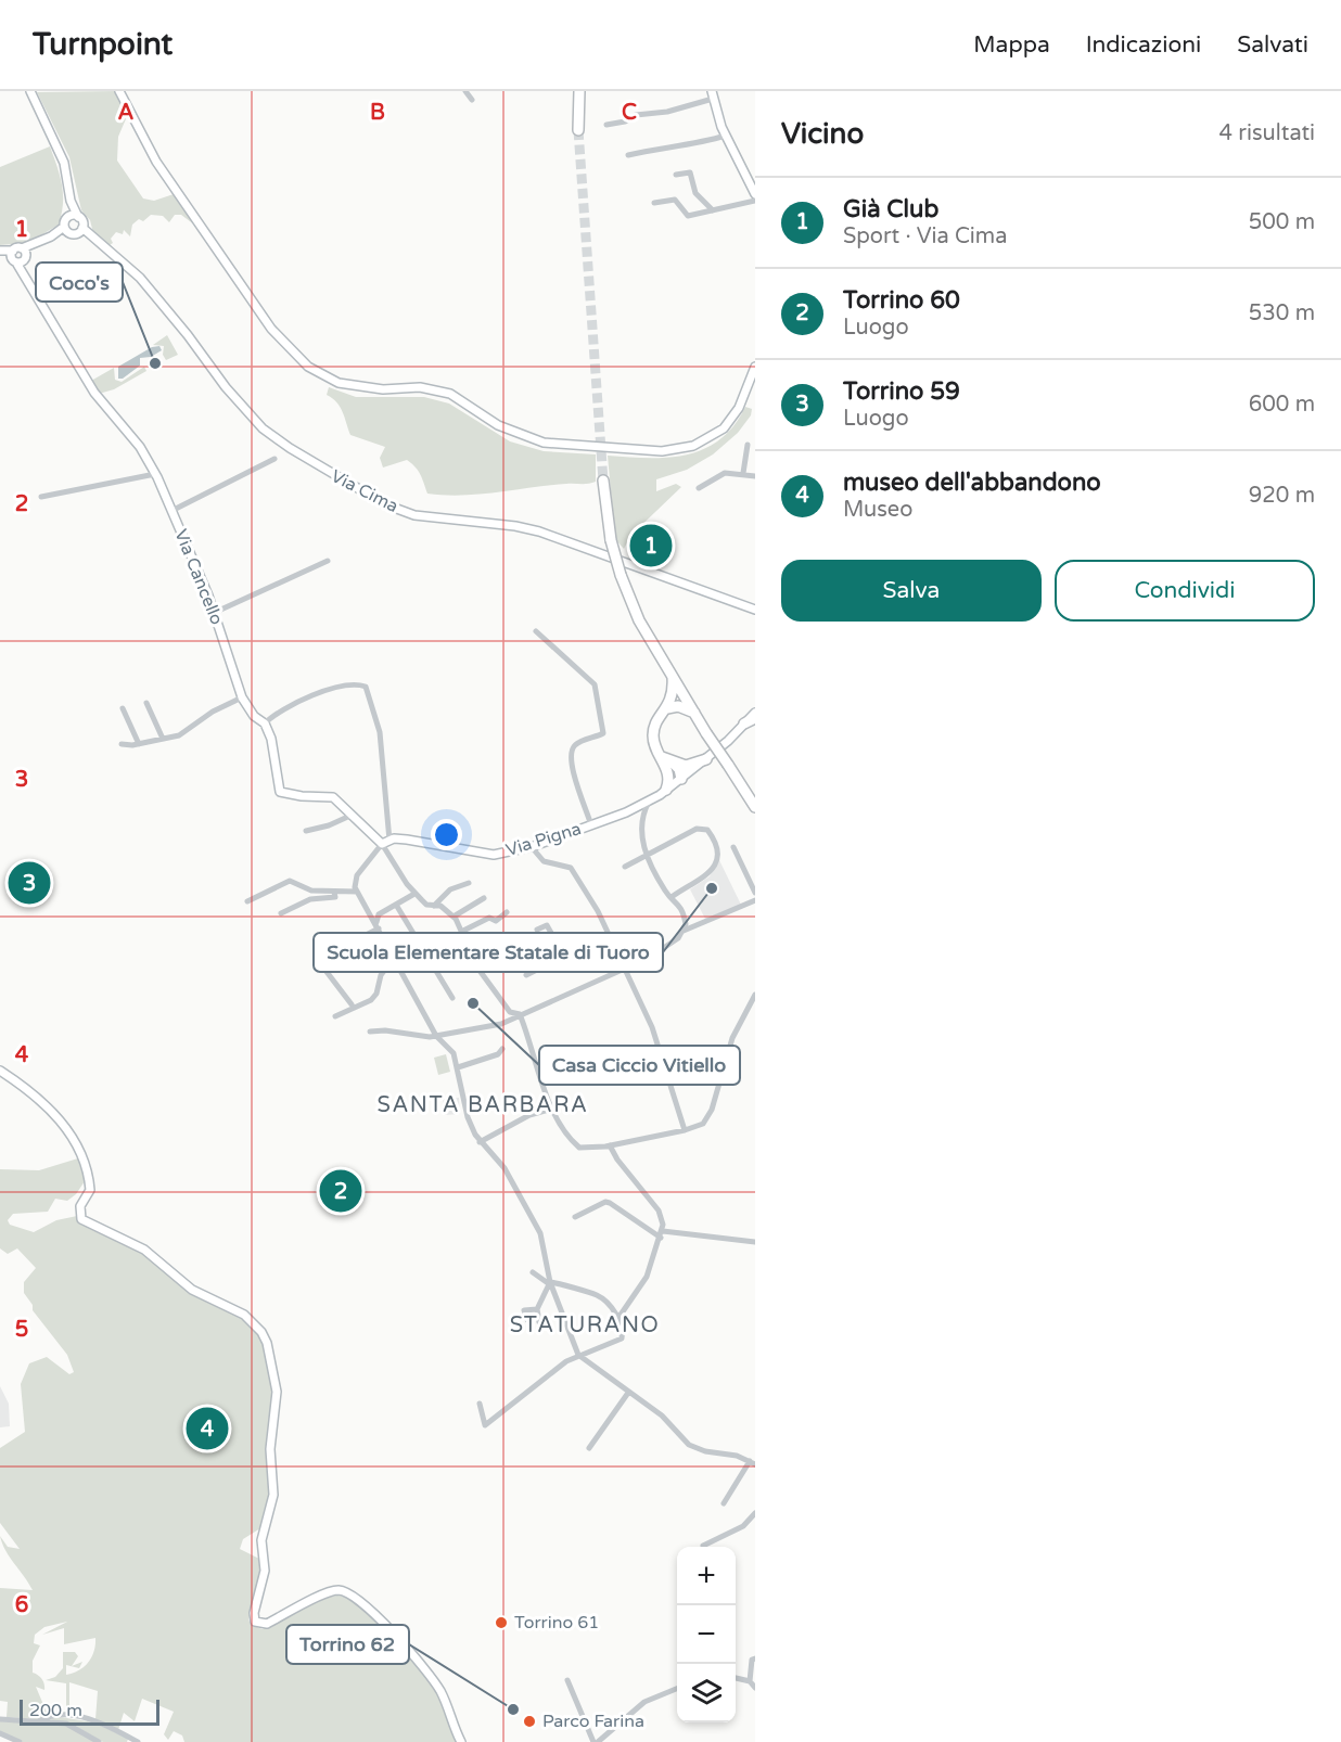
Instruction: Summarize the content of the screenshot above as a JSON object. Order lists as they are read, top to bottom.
{
  "streets": {
    "street": ["Via Cima", "Via Cancello", "Via Pigna"]
  },
  "crossings": [
    ["Via Cancello", "Via Pigna"]
  ],
  "districts": ["SANTA BARBARA", "STATURANO"],
  "places": [
    "Coco's",
    "Scuola Elementare Statale di Tuoro",
    "Casa Ciccio Vitiello",
    "Torrino 61",
    "Torrino 62",
    "Parco Farina"
  ],
  "scale_bar": "200 m",
  "page": {
    "header": "Turnpoint",
    "nav": ["Mappa", "Indicazioni", "Salvati"],
    "heading": ["Vicino", "4 risultati"],
    "list": [
      {
        "mark": "1",
        "name": "Già Club",
        "note": "Sport · Via Cima",
        "value": "500 m"
      },
      {
        "mark": "2",
        "name": "Torrino 60",
        "note": "Luogo",
        "value": "530 m"
      },
      {
        "mark": "3",
        "name": "Torrino 59",
        "note": "Luogo",
        "value": "600 m"
      },
      {
        "mark": "4",
        "name": "museo dell'abbandono",
        "note": "Museo",
        "value": "920 m"
      }
    ],
    "pins": [
      "1",
      "3",
      "2",
      "4"
    ],
    "buttons": ["Salva", "Condividi"],
    "map_buttons": ["+", "−"],
    "scale": "200 m"
  },
  "grid": {
    "columns": ["A", "B", "C"],
    "rows": [
      "1",
      "2",
      "3",
      "4",
      "5",
      "6"
    ]
  }
}
